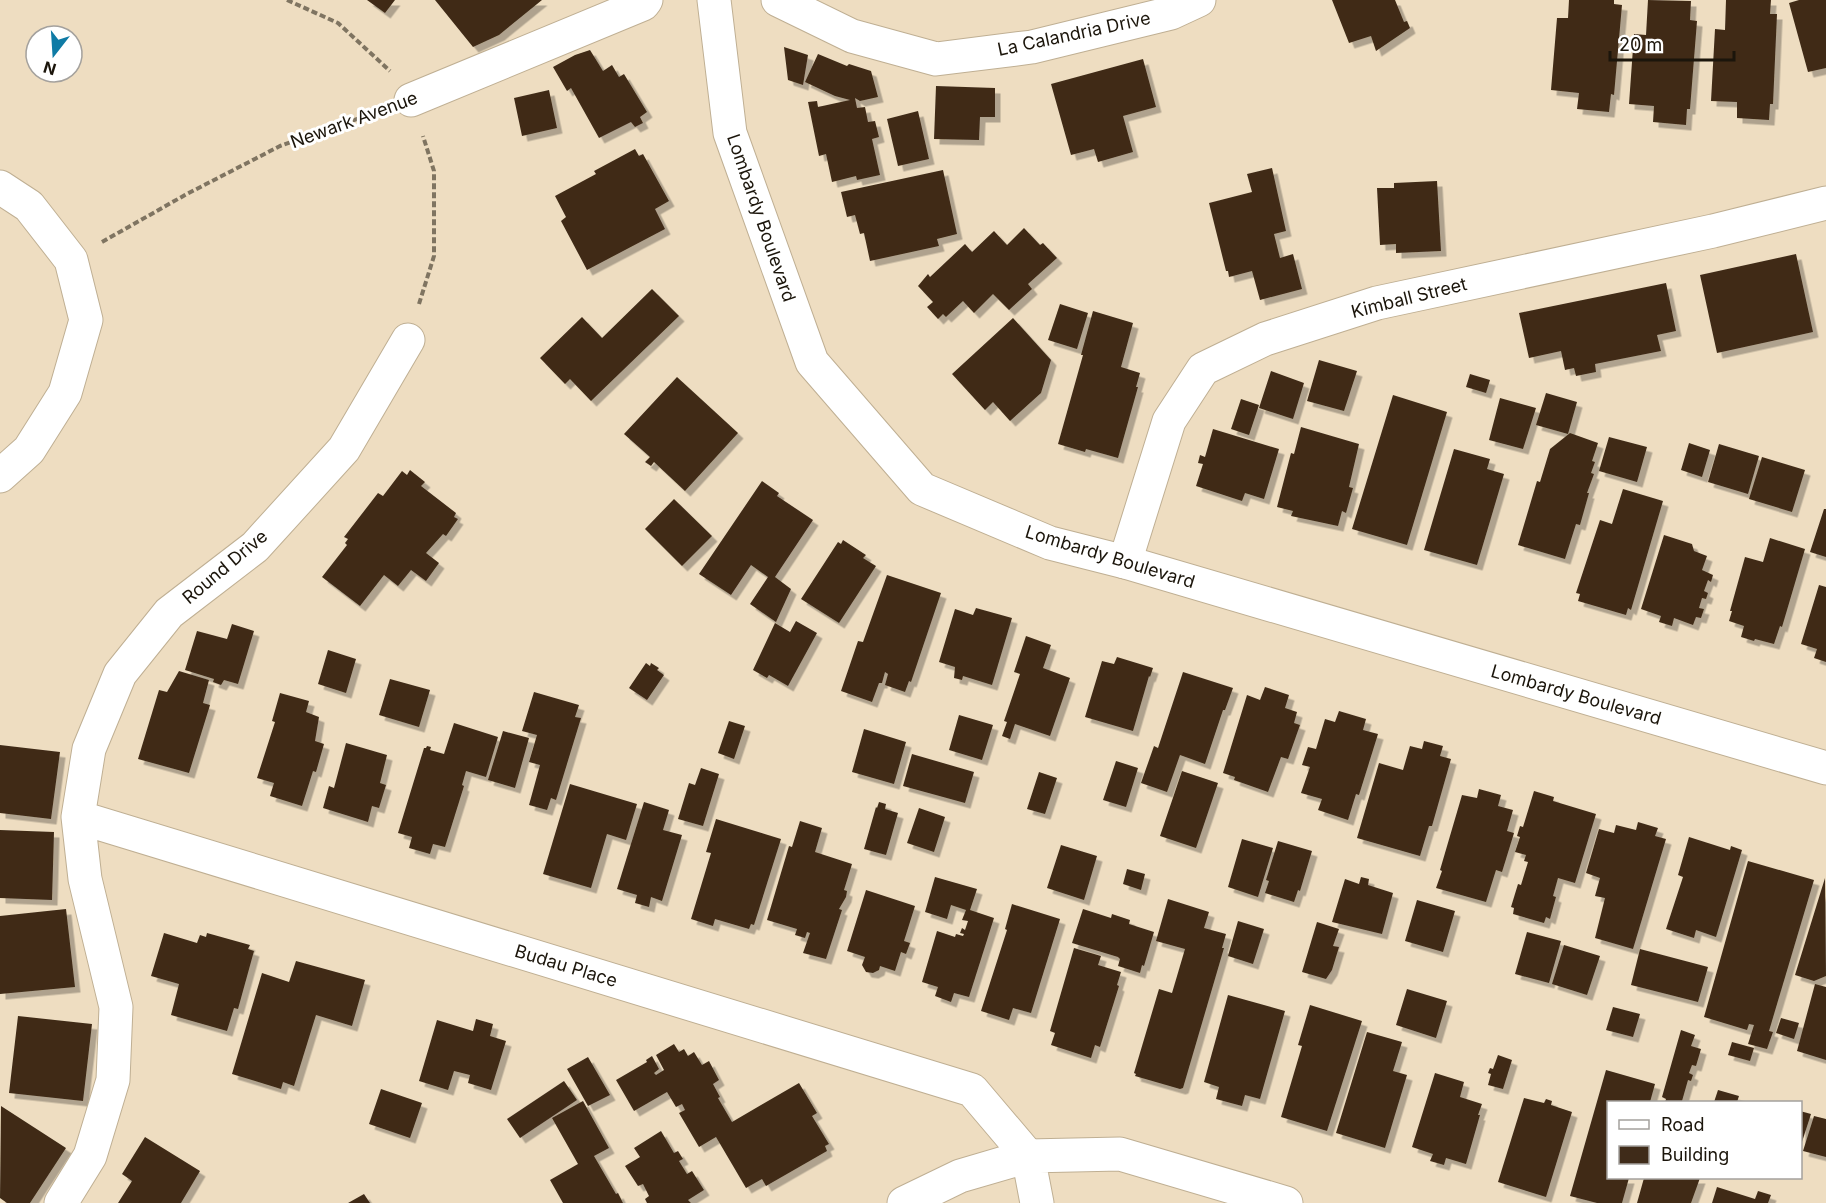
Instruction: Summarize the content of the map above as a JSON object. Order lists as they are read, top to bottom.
{
  "streets": {
    "street": [
      "La Calandria Drive",
      "Newark Avenue",
      "Lombardy Boulevard",
      "Kimball Street",
      "Round Drive",
      "Budau Place"
    ]
  },
  "crossings": [
    ["Lombardy Boulevard", "Kimball Street"],
    ["Round Drive", "Budau Place"]
  ],
  "legend": ["Road", "Building"],
  "scale_bar": "20 m",
  "north": "bottom"
}
